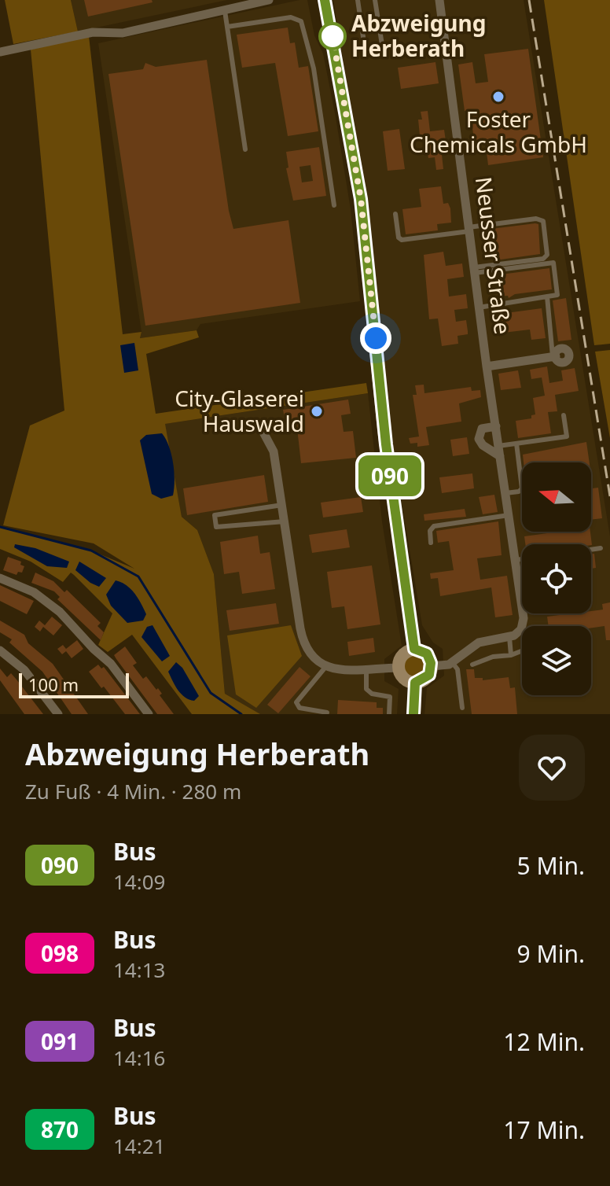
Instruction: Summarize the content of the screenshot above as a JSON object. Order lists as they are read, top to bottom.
{
  "streets": {
    "street": ["Neusser Straße"]
  },
  "places": ["Abzweigung Herberath", "Foster Chemicals GmbH", "City-Glaserei Hauswald"],
  "lines": ["bus line 090"],
  "scale_bar": "100 m",
  "north": "left",
  "page": {
    "on_map": "090",
    "scale": "100 m",
    "heading": ["Abzweigung Herberath", "Zu Fuß · 4 Min. · 280 m"],
    "list": [
      {
        "mark": "090",
        "name": "Bus",
        "note": "14:09",
        "value": "5 Min."
      },
      {
        "mark": "098",
        "name": "Bus",
        "note": "14:13",
        "value": "9 Min."
      },
      {
        "mark": "091",
        "name": "Bus",
        "note": "14:16",
        "value": "12 Min."
      },
      {
        "mark": "870",
        "name": "Bus",
        "note": "14:21",
        "value": "17 Min."
      }
    ]
  }
}
